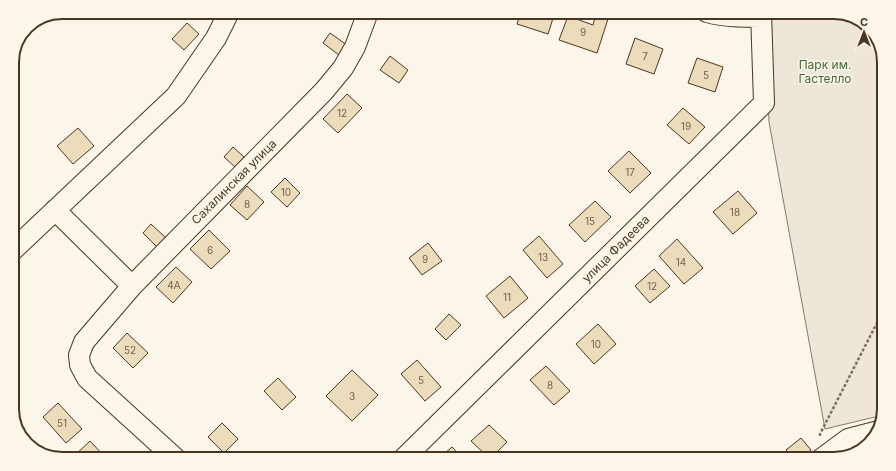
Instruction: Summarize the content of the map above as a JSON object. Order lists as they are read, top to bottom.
{
  "streets": {
    "street": ["Сахалинская улица", "улица Фадеева"]
  },
  "parks": ["Парк им. Гастелло"],
  "house_numbers": [
    "9",
    "7",
    "5",
    "12",
    "19",
    "17",
    "10",
    "8",
    "18",
    "15",
    "6",
    "13",
    "9",
    "14",
    "4А",
    "12",
    "11",
    "10",
    "52",
    "5",
    "8",
    "3",
    "51"
  ],
  "north": "top"
}
